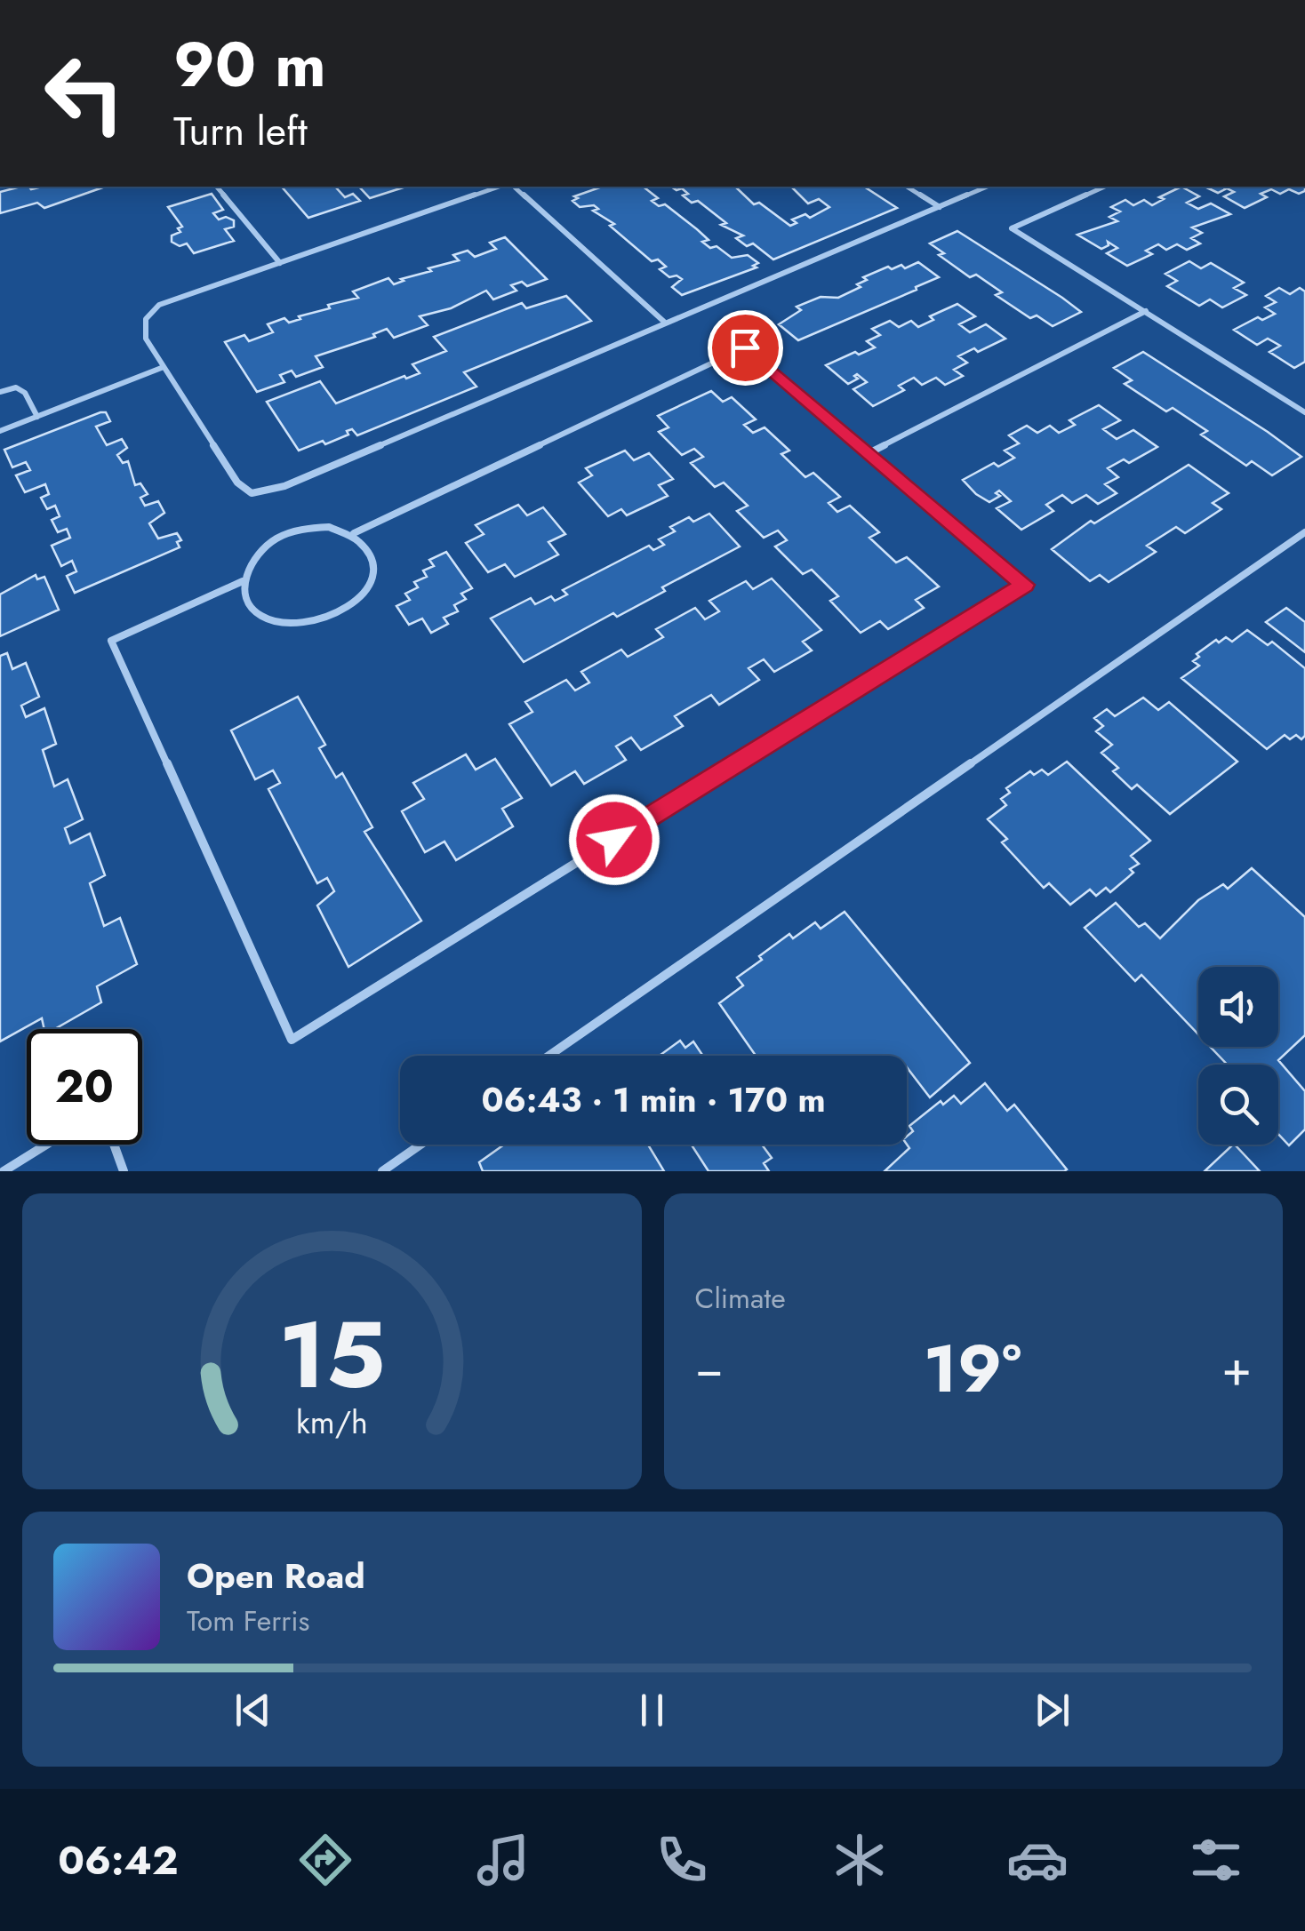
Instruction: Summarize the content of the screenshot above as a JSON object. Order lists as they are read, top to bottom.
{
  "page": {
    "turn": ["90 m", "Turn left"],
    "limit": "20",
    "trip": "06:43 · 1 min · 170 m",
    "tile": "Climate",
    "heat": ["−", "19°", "+"],
    "song": ["Open Road", "Tom Ferris"],
    "tabs": "06:42",
    "gauge": ["15", "km/h"]
  }
}
